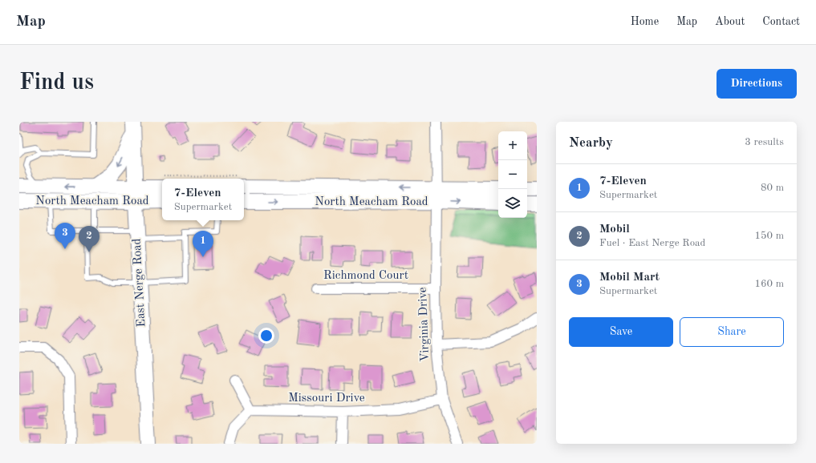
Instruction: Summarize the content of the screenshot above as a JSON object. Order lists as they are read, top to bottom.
{
  "streets": {
    "main road": ["North Meacham Road", "East Nerge Road"],
    "street": ["Richmond Court", "Virginia Drive", "Missouri Drive"]
  },
  "crossings": [
    ["North Meacham Road", "East Nerge Road"],
    ["North Meacham Road", "Virginia Drive"],
    ["Richmond Court", "Virginia Drive"],
    ["Virginia Drive", "Missouri Drive"]
  ],
  "page": {
    "header": "Map",
    "nav": [
      "Home",
      "Map",
      "About",
      "Contact"
    ],
    "buttons": [
      "Directions",
      ["Save", "Share"]
    ],
    "title": "Find us",
    "heading": ["Nearby", "3 results"],
    "map_buttons": ["+", "−"],
    "list": [
      {
        "mark": "1",
        "name": "7-Eleven",
        "note": "Supermarket",
        "value": "80 m"
      },
      {
        "mark": "2",
        "name": "Mobil",
        "note": "Fuel · East Nerge Road",
        "value": "150 m"
      },
      {
        "mark": "3",
        "name": "Mobil Mart",
        "note": "Supermarket",
        "value": "160 m"
      }
    ],
    "popup": ["7-Eleven", "Supermarket"],
    "pins": ["3", "2", "1"]
  }
}
